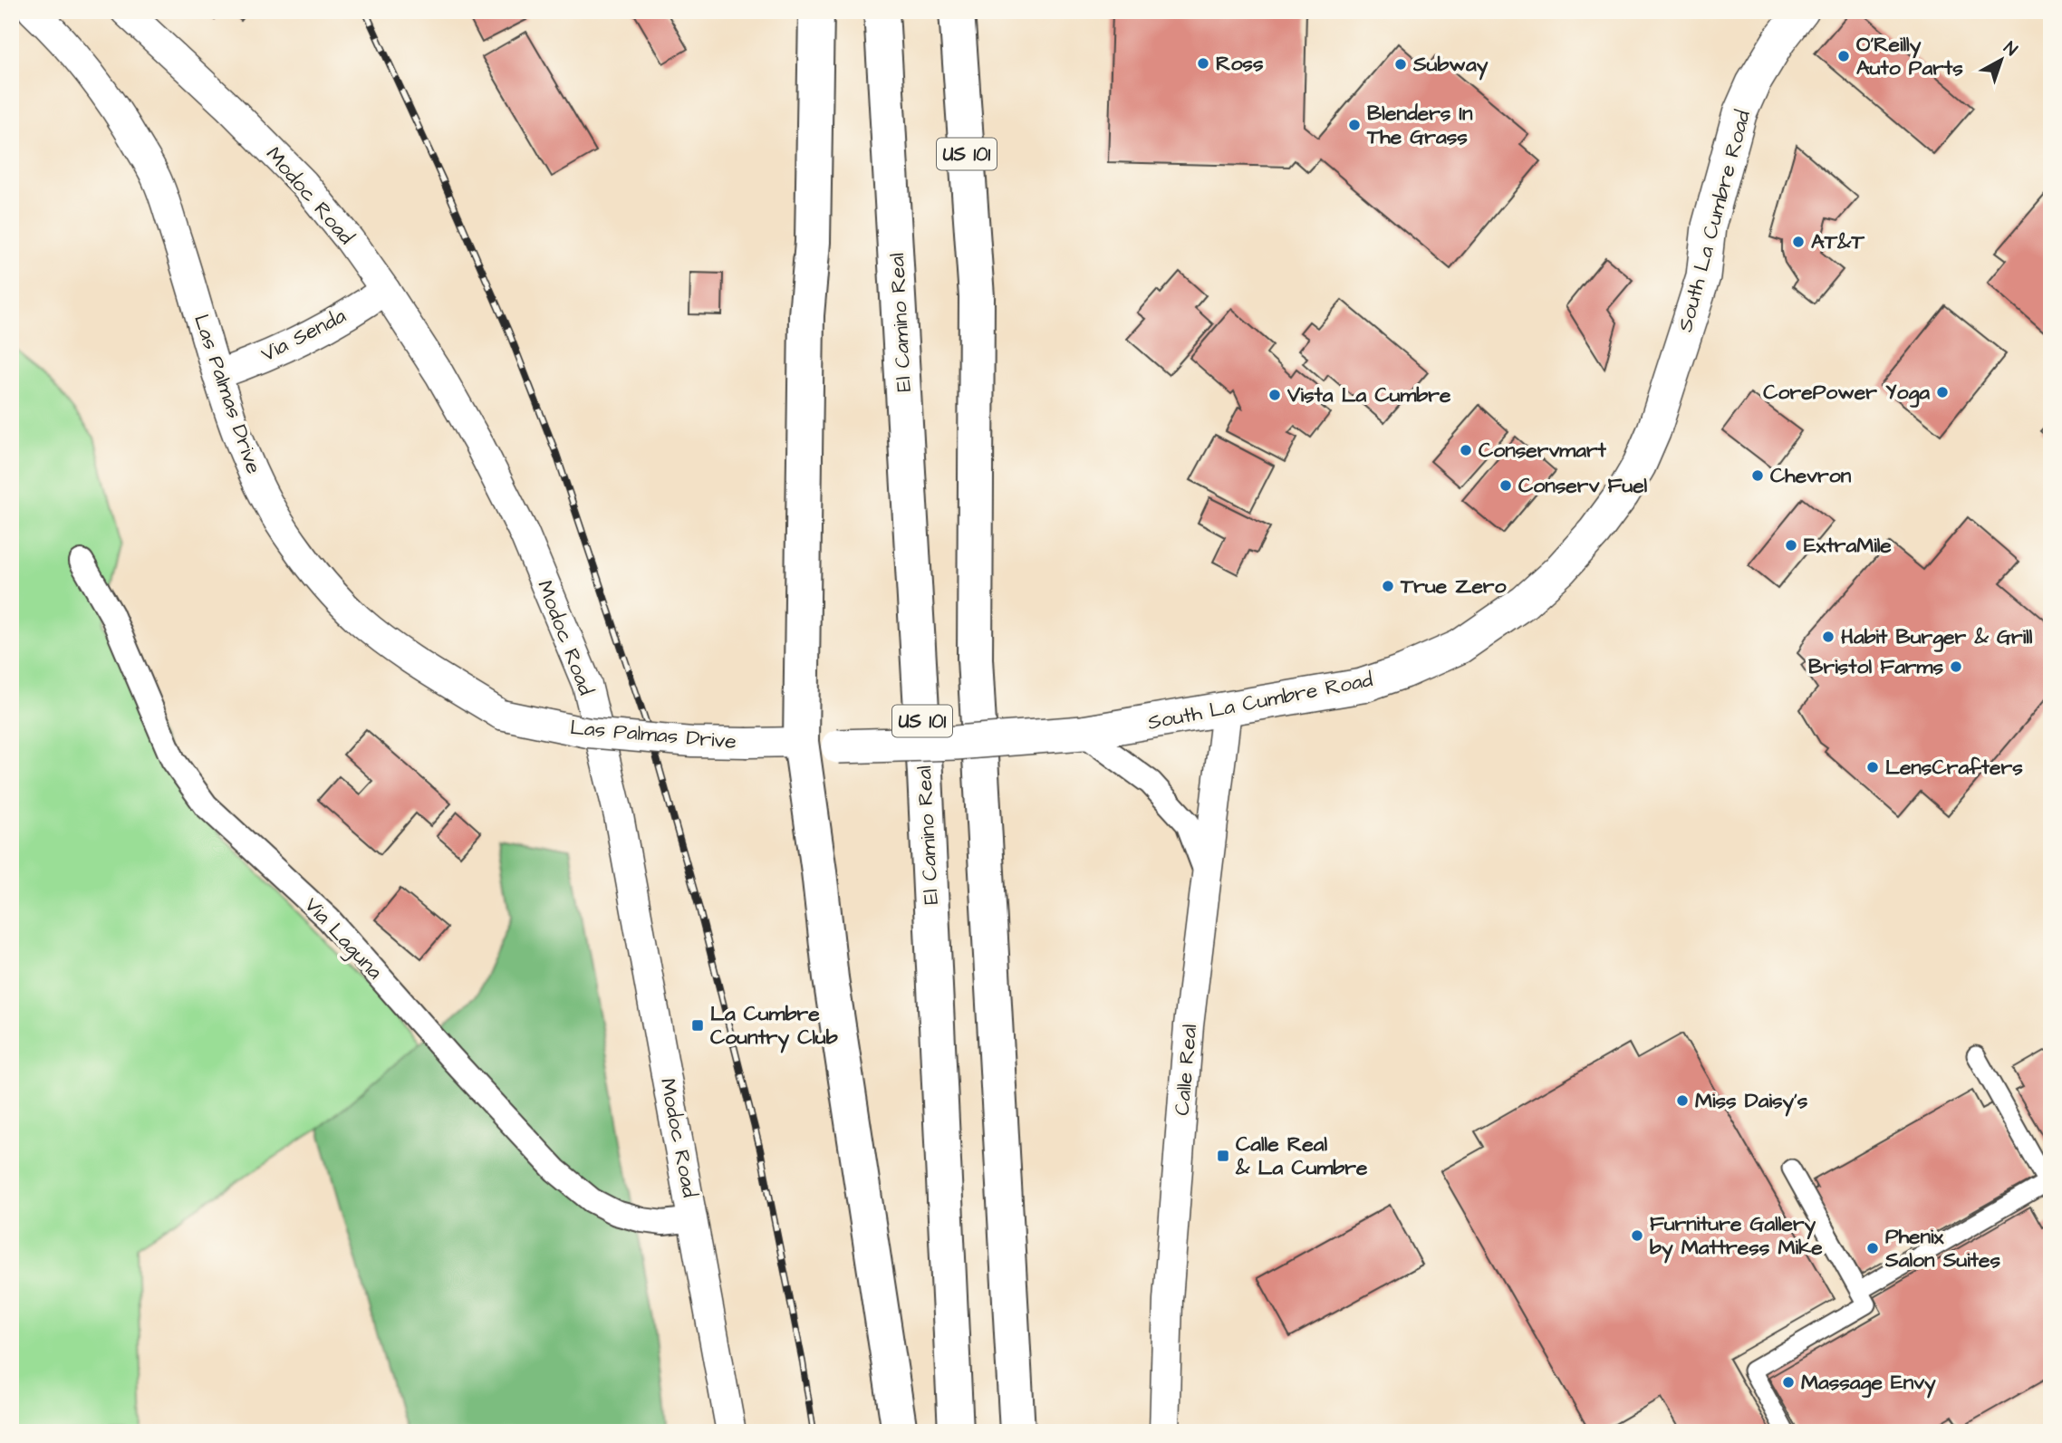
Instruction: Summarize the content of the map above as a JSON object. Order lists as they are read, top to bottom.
{
  "streets": {
    "highway": ["US 101", "El Camino Real"],
    "main road": ["South La Cumbre Road", "Las Palmas Drive"],
    "street": [
      "Modoc Road",
      "Via Senda",
      "Via Laguna",
      "Calle Real"
    ]
  },
  "crossings": [
    ["Modoc Road", "Via Senda"],
    ["Modoc Road", "Via Laguna"],
    ["South La Cumbre Road", "Las Palmas Drive"],
    ["South La Cumbre Road", "Calle Real"],
    ["Via Senda", "Las Palmas Drive"]
  ],
  "places": {
    "other": [
      "O'Reilly Auto Parts",
      "Ross",
      "Subway",
      "Blenders In The Grass",
      "AT&T",
      "CorePower Yoga",
      "Vista La Cumbre",
      "Conservmart",
      "Chevron",
      "Conserv Fuel",
      "ExtraMile",
      "True Zero",
      "Habit Burger & Grill",
      "Bristol Farms",
      "LensCrafters",
      "Miss Daisy's",
      "Furniture Gallery by Mattress Mike",
      "Phenix Salon Suites",
      "Massage Envy"
    ],
    "transit": ["La Cumbre Country Club", "Calle Real & La Cumbre"]
  },
  "north": "top right"
}
